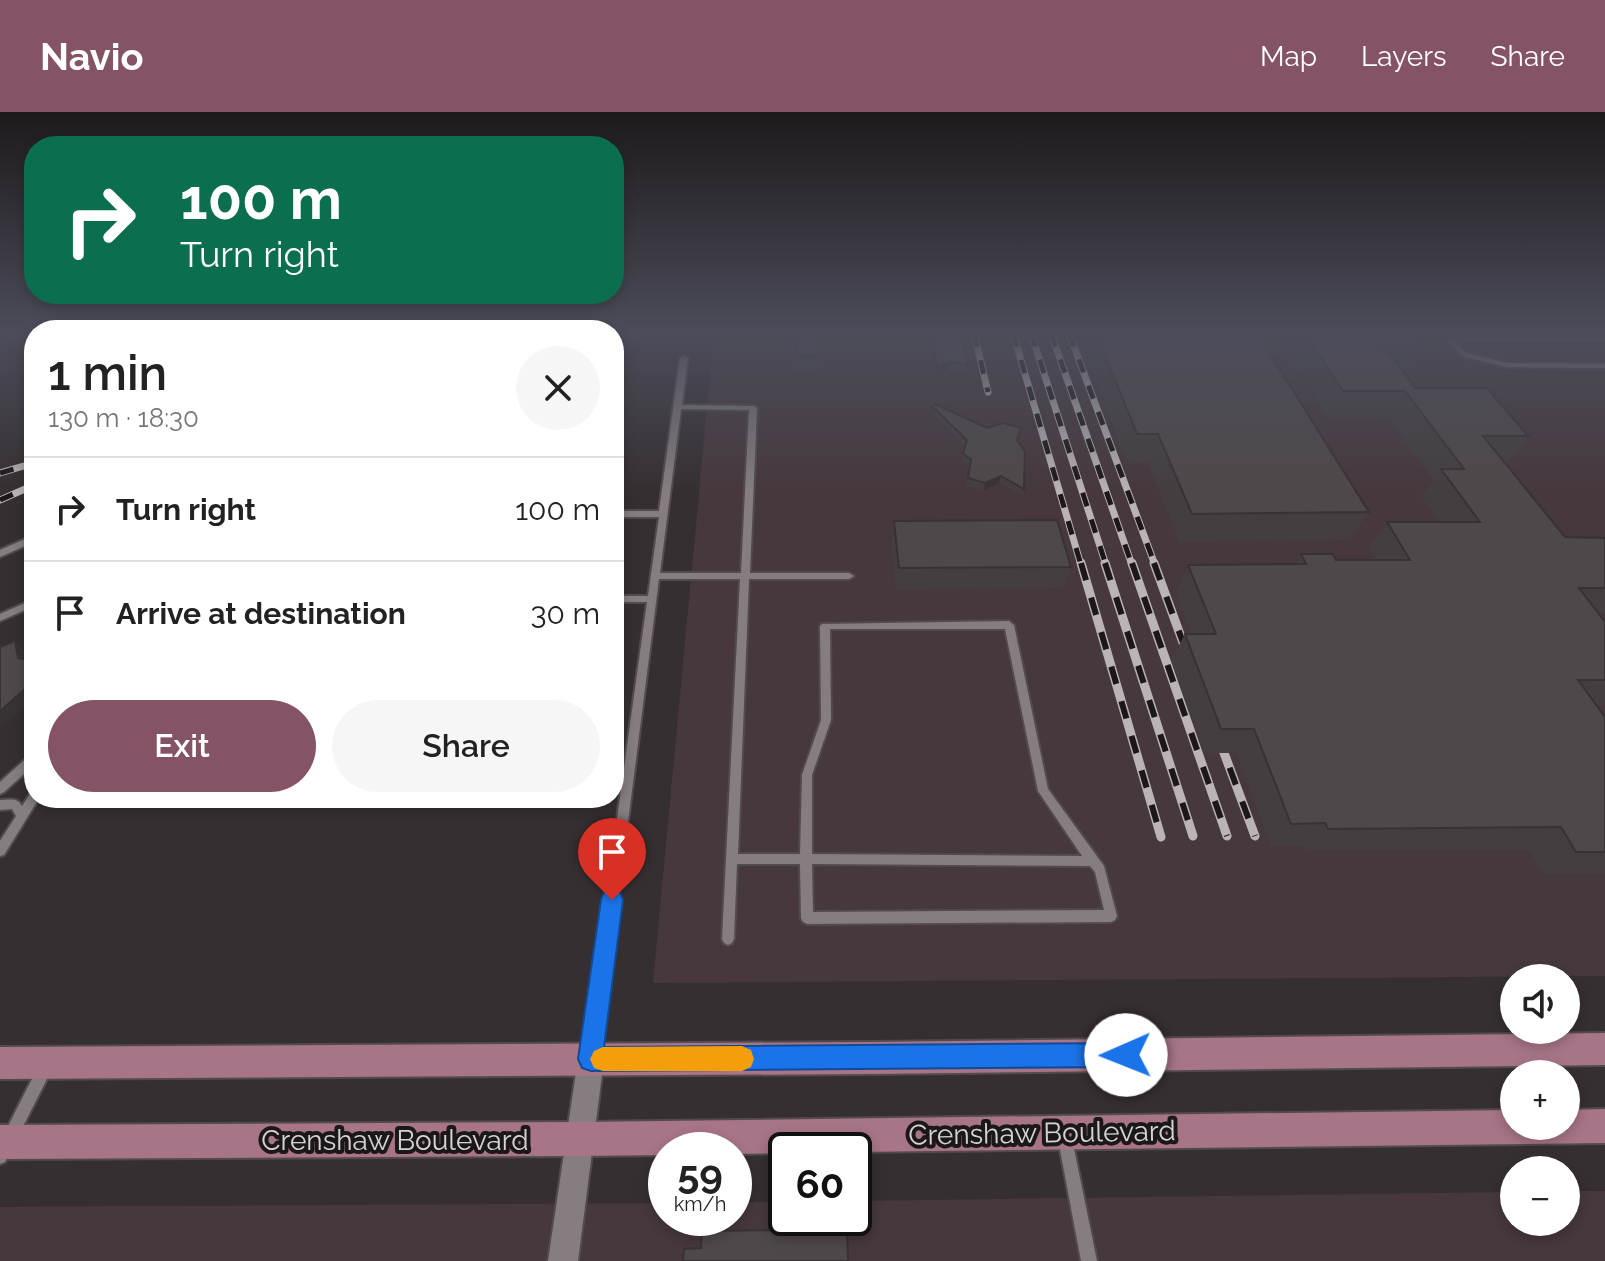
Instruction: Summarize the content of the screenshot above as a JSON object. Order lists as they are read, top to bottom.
{
  "streets": {
    "main road": ["Crenshaw Boulevard"]
  },
  "page": {
    "header": "Navio",
    "nav": ["Map", "Layers", "Share"],
    "turn": ["100 m", "Turn right"],
    "heading": ["1 min", "130 m · 18:30"],
    "list": [
      {
        "name": "Turn right",
        "value": "100 m"
      },
      {
        "name": "Arrive at destination",
        "value": "30 m"
      }
    ],
    "buttons": ["Exit", "Share"],
    "map_buttons": ["+", "−"],
    "speed": "59 km/h",
    "limit": "60"
  }
}
